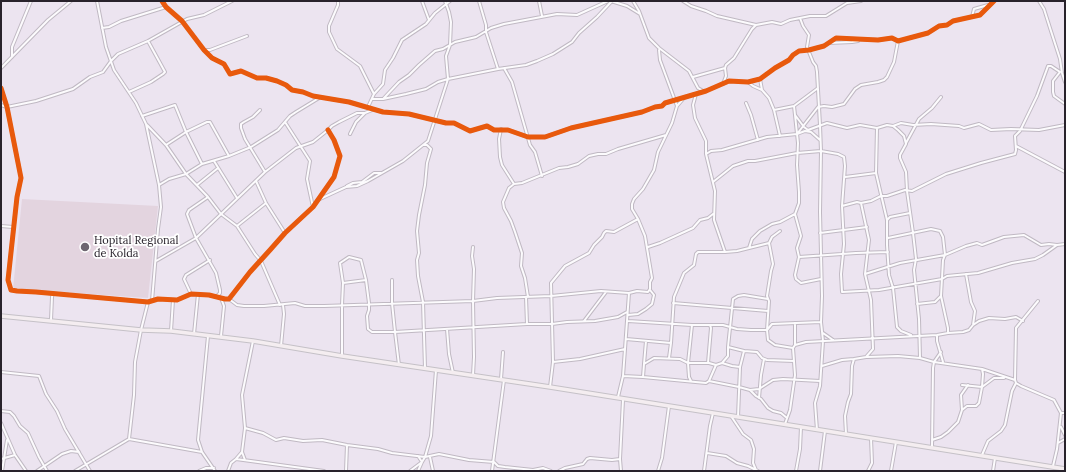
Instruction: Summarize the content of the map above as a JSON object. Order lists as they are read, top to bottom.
{
  "places": ["Hopital Regional de Kolda"]
}
